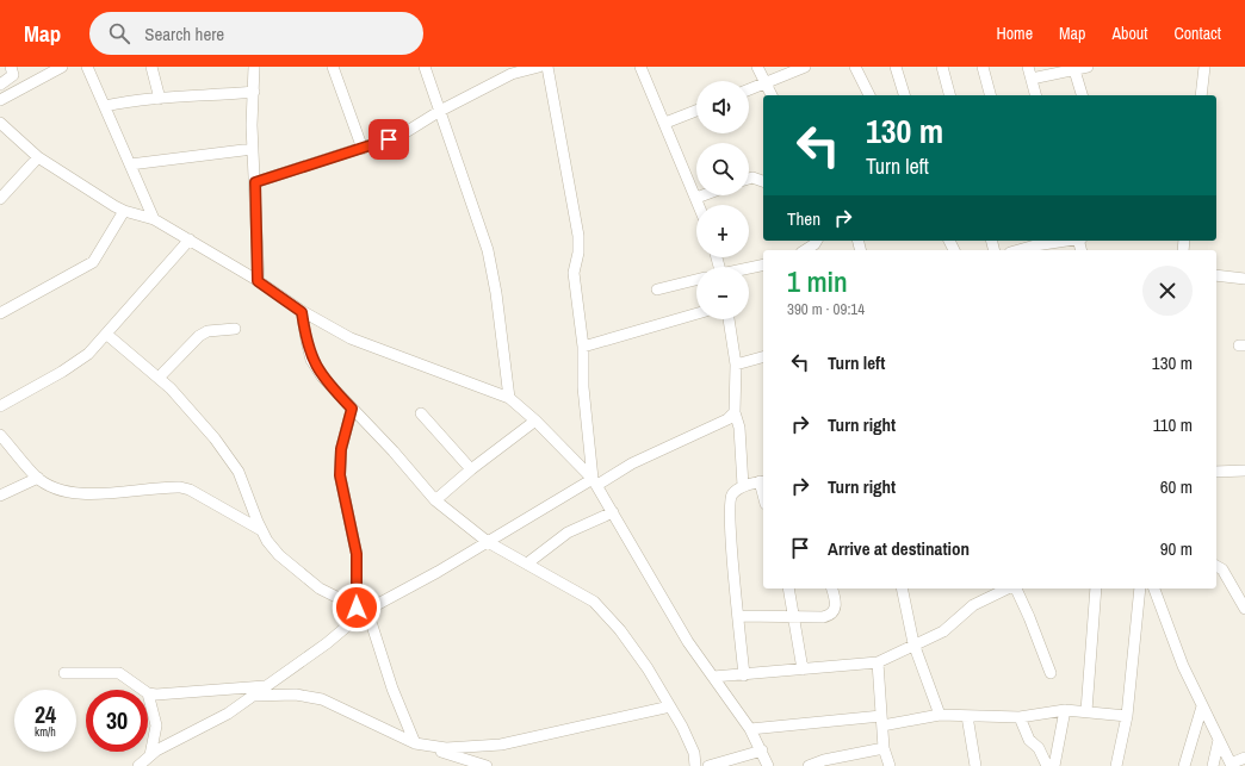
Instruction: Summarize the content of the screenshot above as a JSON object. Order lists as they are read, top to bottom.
{
  "page": {
    "header": "Map",
    "search": "Search here",
    "nav": [
      "Home",
      "Map",
      "About",
      "Contact"
    ],
    "map_buttons": ["+", "−"],
    "turn": ["130 m", "Turn left"],
    "then": "Then",
    "heading": ["1 min", "390 m · 09:14"],
    "list": [
      {
        "name": "Turn left",
        "value": "130 m"
      },
      {
        "name": "Turn right",
        "value": "110 m"
      },
      {
        "name": "Turn right",
        "value": "60 m"
      },
      {
        "name": "Arrive at destination",
        "value": "90 m"
      }
    ],
    "speed": "24 km/h",
    "limit": "30"
  }
}
